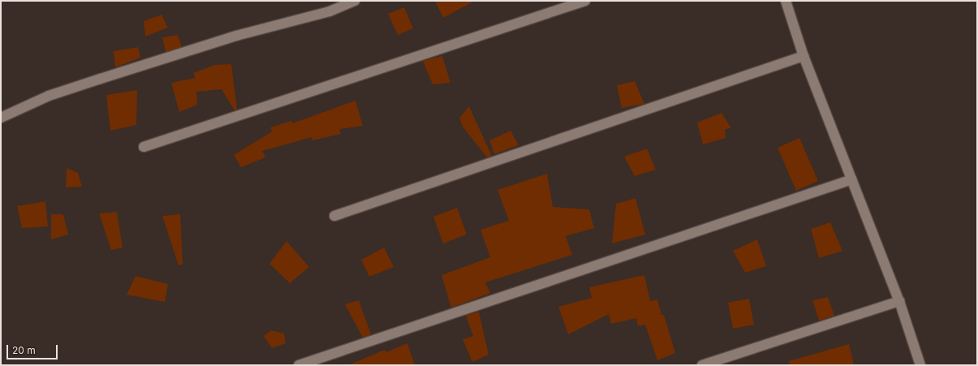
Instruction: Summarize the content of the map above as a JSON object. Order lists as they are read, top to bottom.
{
  "scale_bar": "20 m"
}
